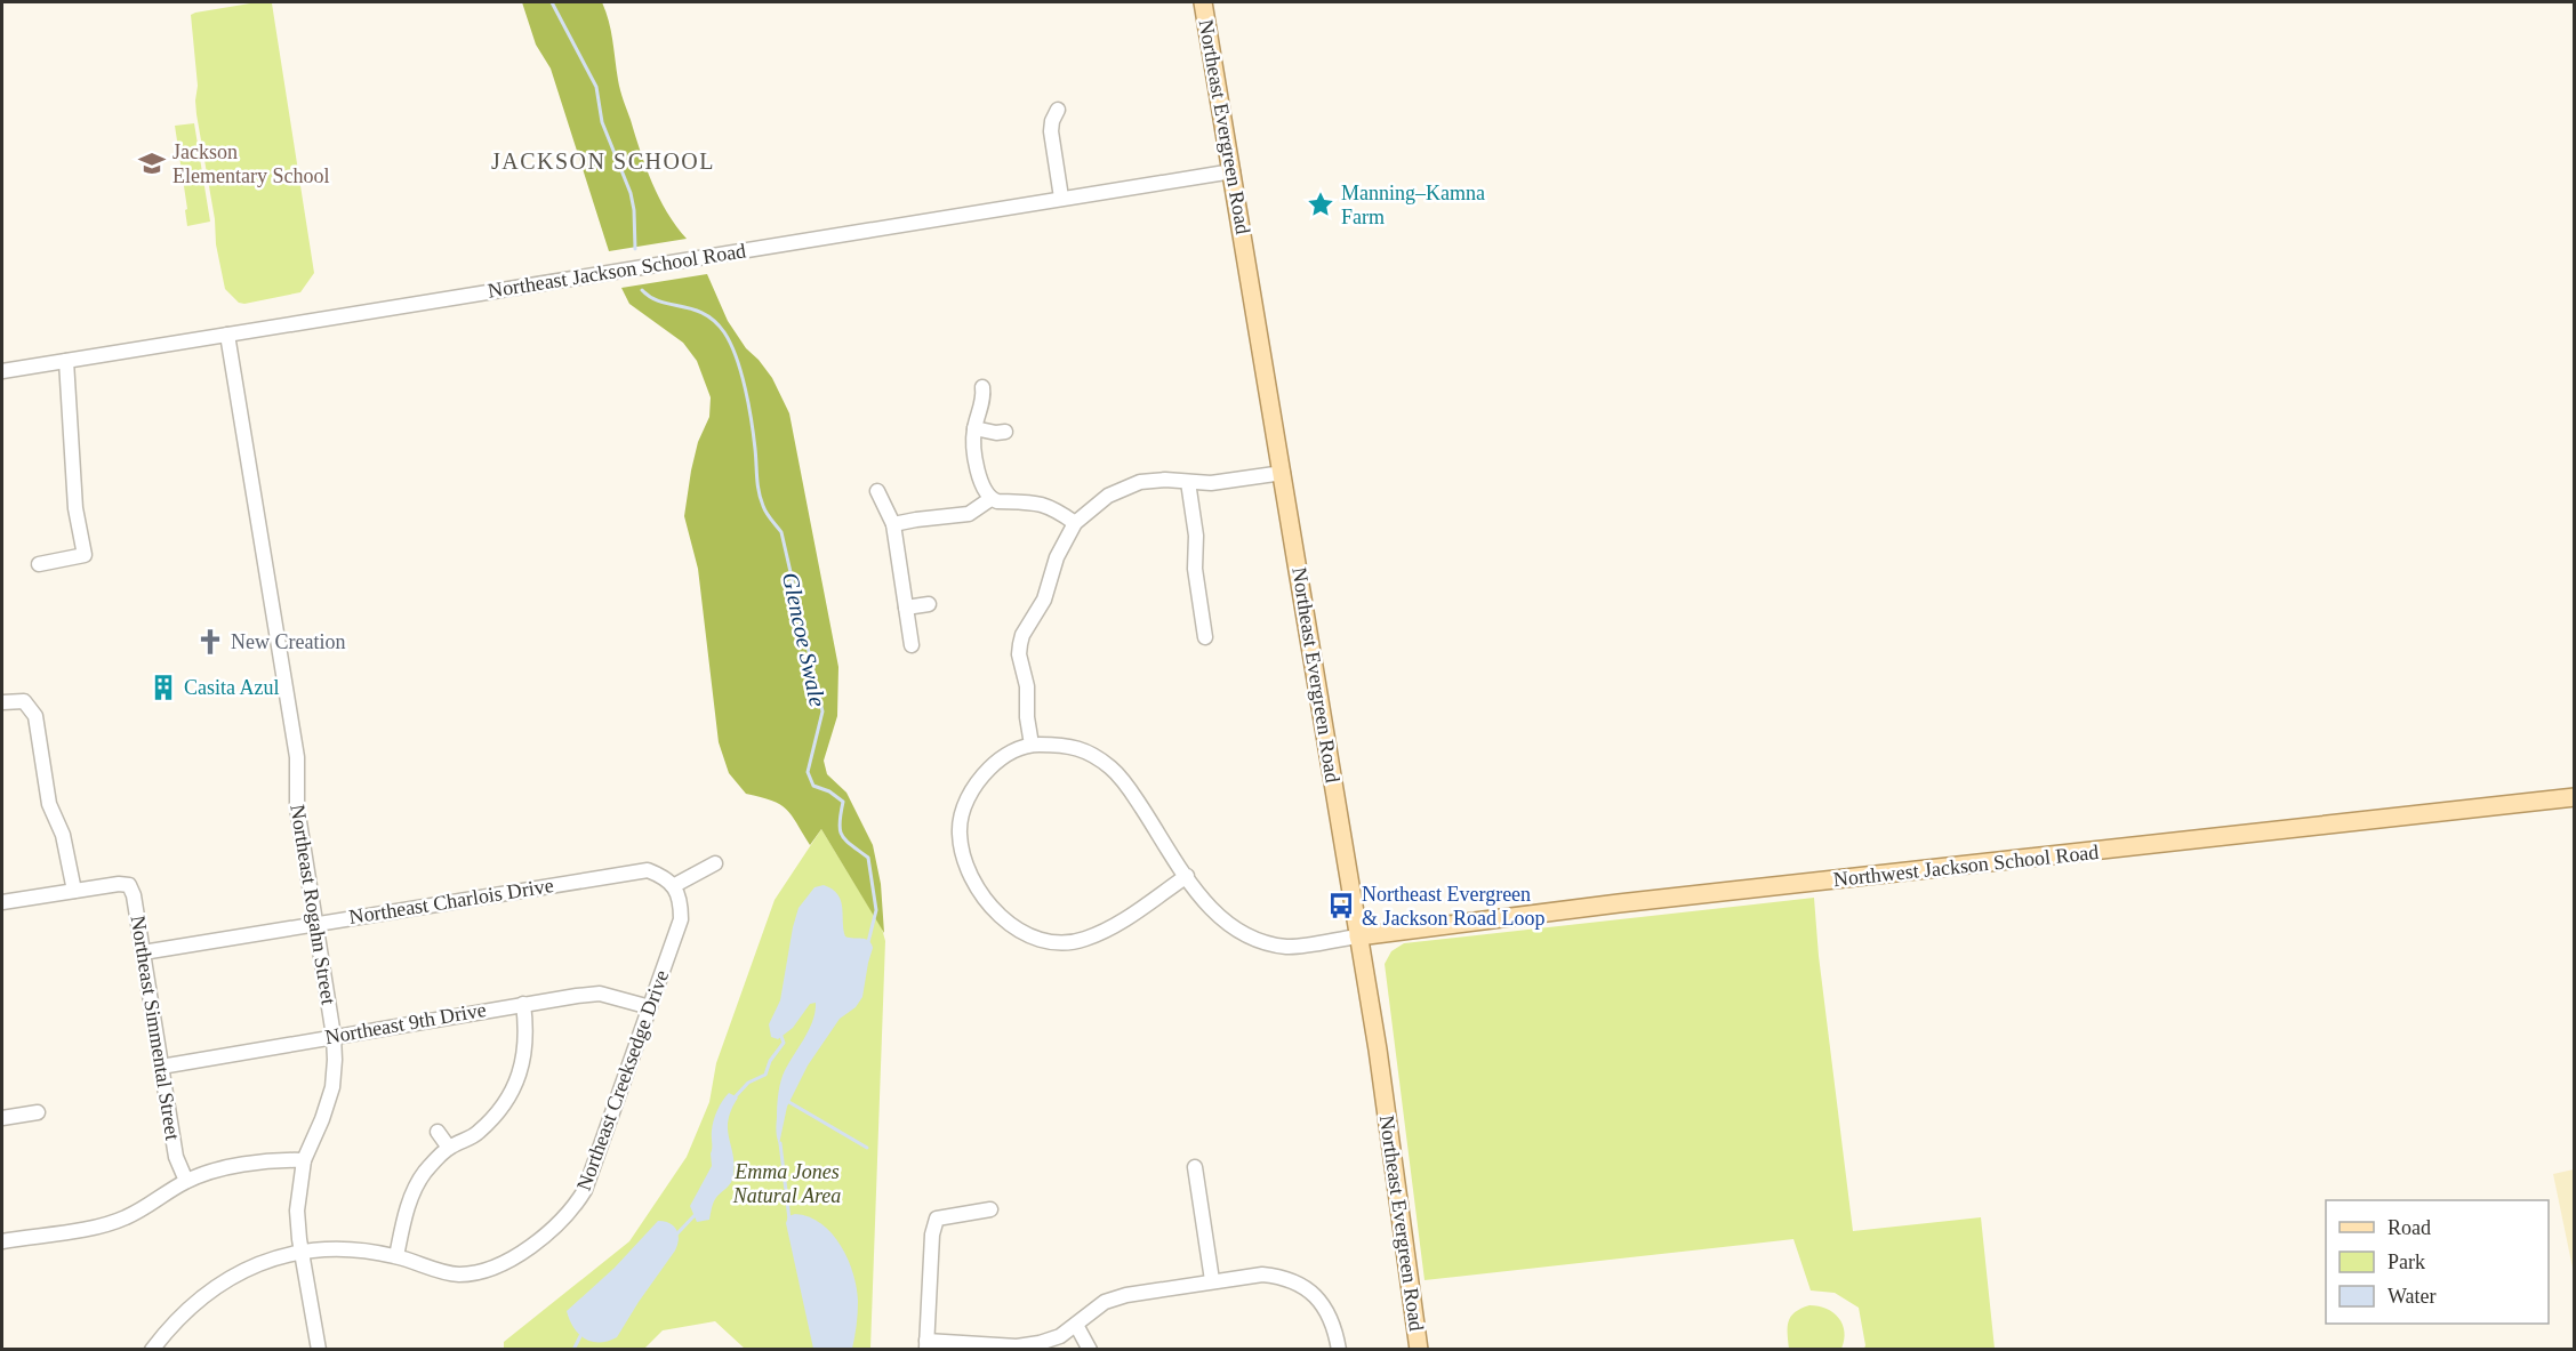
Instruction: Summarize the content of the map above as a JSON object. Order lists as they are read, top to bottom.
{
  "streets": {
    "main road": ["Northeast Evergreen Road", "Northwest Jackson School Road"],
    "street": [
      "Northeast Jackson School Road",
      "Northeast Charlois Drive",
      "Northeast Rogahn Street",
      "Northeast 9th Drive",
      "Northeast Simmental Street",
      "Northeast Creeksedge Drive"
    ]
  },
  "crossings": [
    ["Northeast Evergreen Road", "Northeast Jackson School Road"],
    ["Northeast Evergreen Road", "Northwest Jackson School Road"],
    ["Northeast Jackson School Road", "Northeast Rogahn Street"],
    ["Northeast Charlois Drive", "Northeast Rogahn Street"],
    ["Northeast Charlois Drive", "Northeast Simmental Street"],
    ["Northeast Charlois Drive", "Northeast Creeksedge Drive"],
    ["Northeast Rogahn Street", "Northeast 9th Drive"],
    ["Northeast Rogahn Street", "Northeast Creeksedge Drive"],
    ["Northeast 9th Drive", "Northeast Simmental Street"],
    ["Northeast 9th Drive", "Northeast Creeksedge Drive"]
  ],
  "districts": ["JACKSON SCHOOL"],
  "water": ["Glencoe Swale"],
  "parks": ["Emma Jones Natural Area"],
  "places": {
    "school or university": ["Jackson Elementary School"],
    "place": ["Manning–Kamna Farm"],
    "church": ["New Creation"],
    "building": ["Casita Azul"],
    "bus stop": ["Northeast Evergreen & Jackson Road Loop"]
  },
  "legend": ["Road", "Park", "Water"]
}
